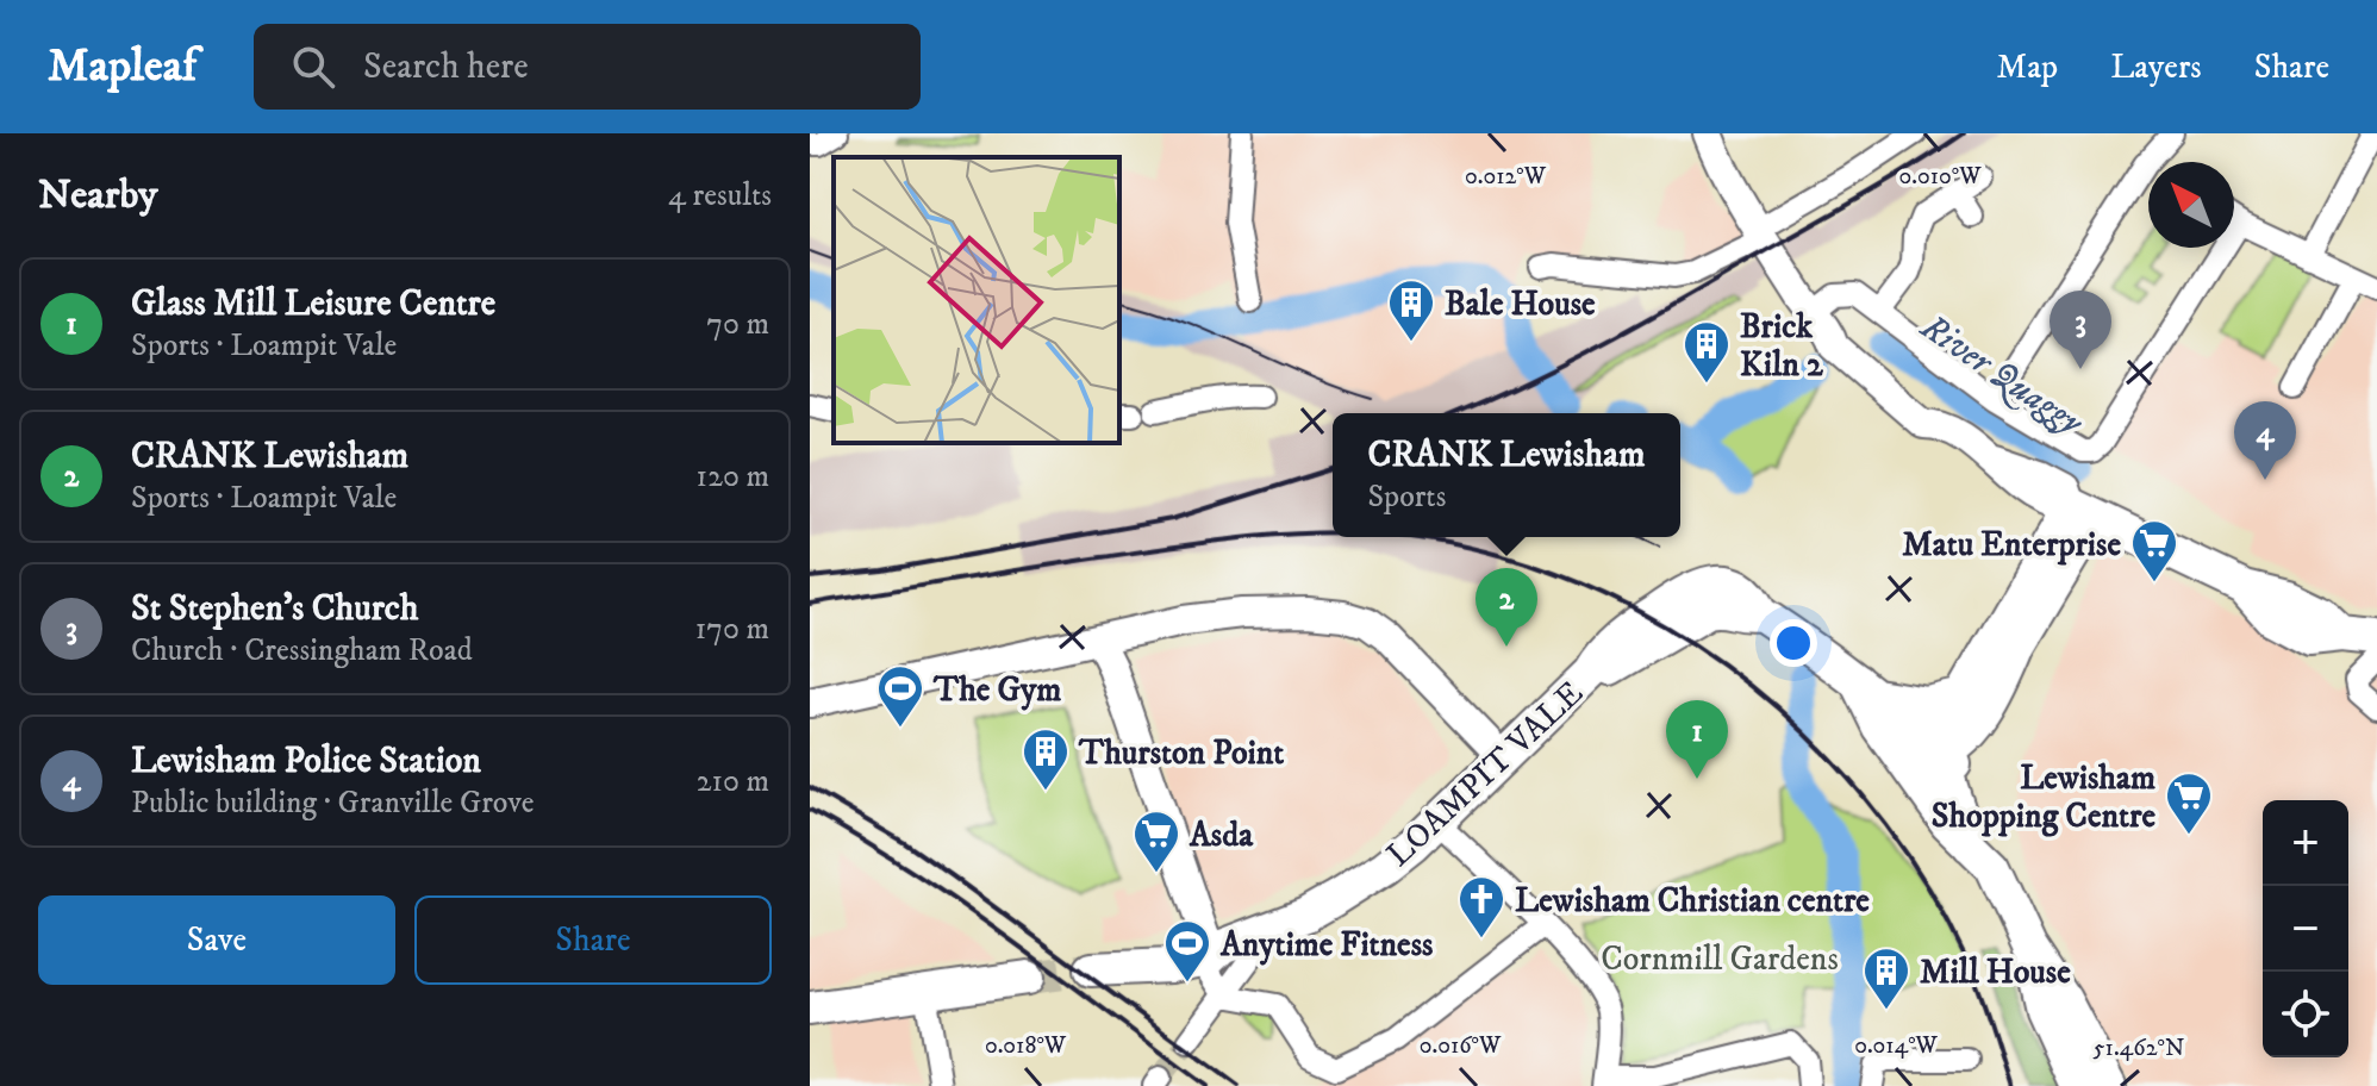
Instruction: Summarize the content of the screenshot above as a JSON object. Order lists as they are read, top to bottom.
{
  "streets": {
    "highway": ["LOAMPIT VALE"]
  },
  "water": ["River Quaggy"],
  "parks": ["Cornmill Gardens"],
  "places": {
    "building": [
      "Bale House",
      "Brick Kiln 2",
      "Thurston Point",
      "Mill House"
    ],
    "supermarket": ["Matu Enterprise", "Lewisham Shopping Centre", "Asda"],
    "sports": ["The Gym", "Anytime Fitness"],
    "church": ["Lewisham Christian centre"]
  },
  "north": "top left",
  "page": {
    "header": "Mapleaf",
    "search": "Search here",
    "nav": ["Map", "Layers", "Share"],
    "heading": ["Nearby", "4 results"],
    "list": [
      {
        "mark": "1",
        "name": "Glass Mill Leisure Centre",
        "note": "Sports · Loampit Vale",
        "value": "70 m"
      },
      {
        "mark": "2",
        "name": "CRANK Lewisham",
        "note": "Sports · Loampit Vale",
        "value": "120 m"
      },
      {
        "mark": "3",
        "name": "St Stephen's Church",
        "note": "Church · Cressingham Road",
        "value": "170 m"
      },
      {
        "mark": "4",
        "name": "Lewisham Police Station",
        "note": "Public building · Granville Grove",
        "value": "210 m"
      }
    ],
    "pins": [
      "3",
      "4",
      "2",
      "1"
    ],
    "popup": ["CRANK Lewisham", "Sports"],
    "map_buttons": ["+", "−"],
    "buttons": ["Save", "Share"]
  },
  "coordinates": [
    "0.012°W",
    "0.010°W",
    "0.018°W",
    "0.016°W",
    "0.014°W",
    "51.462°N"
  ]
}
